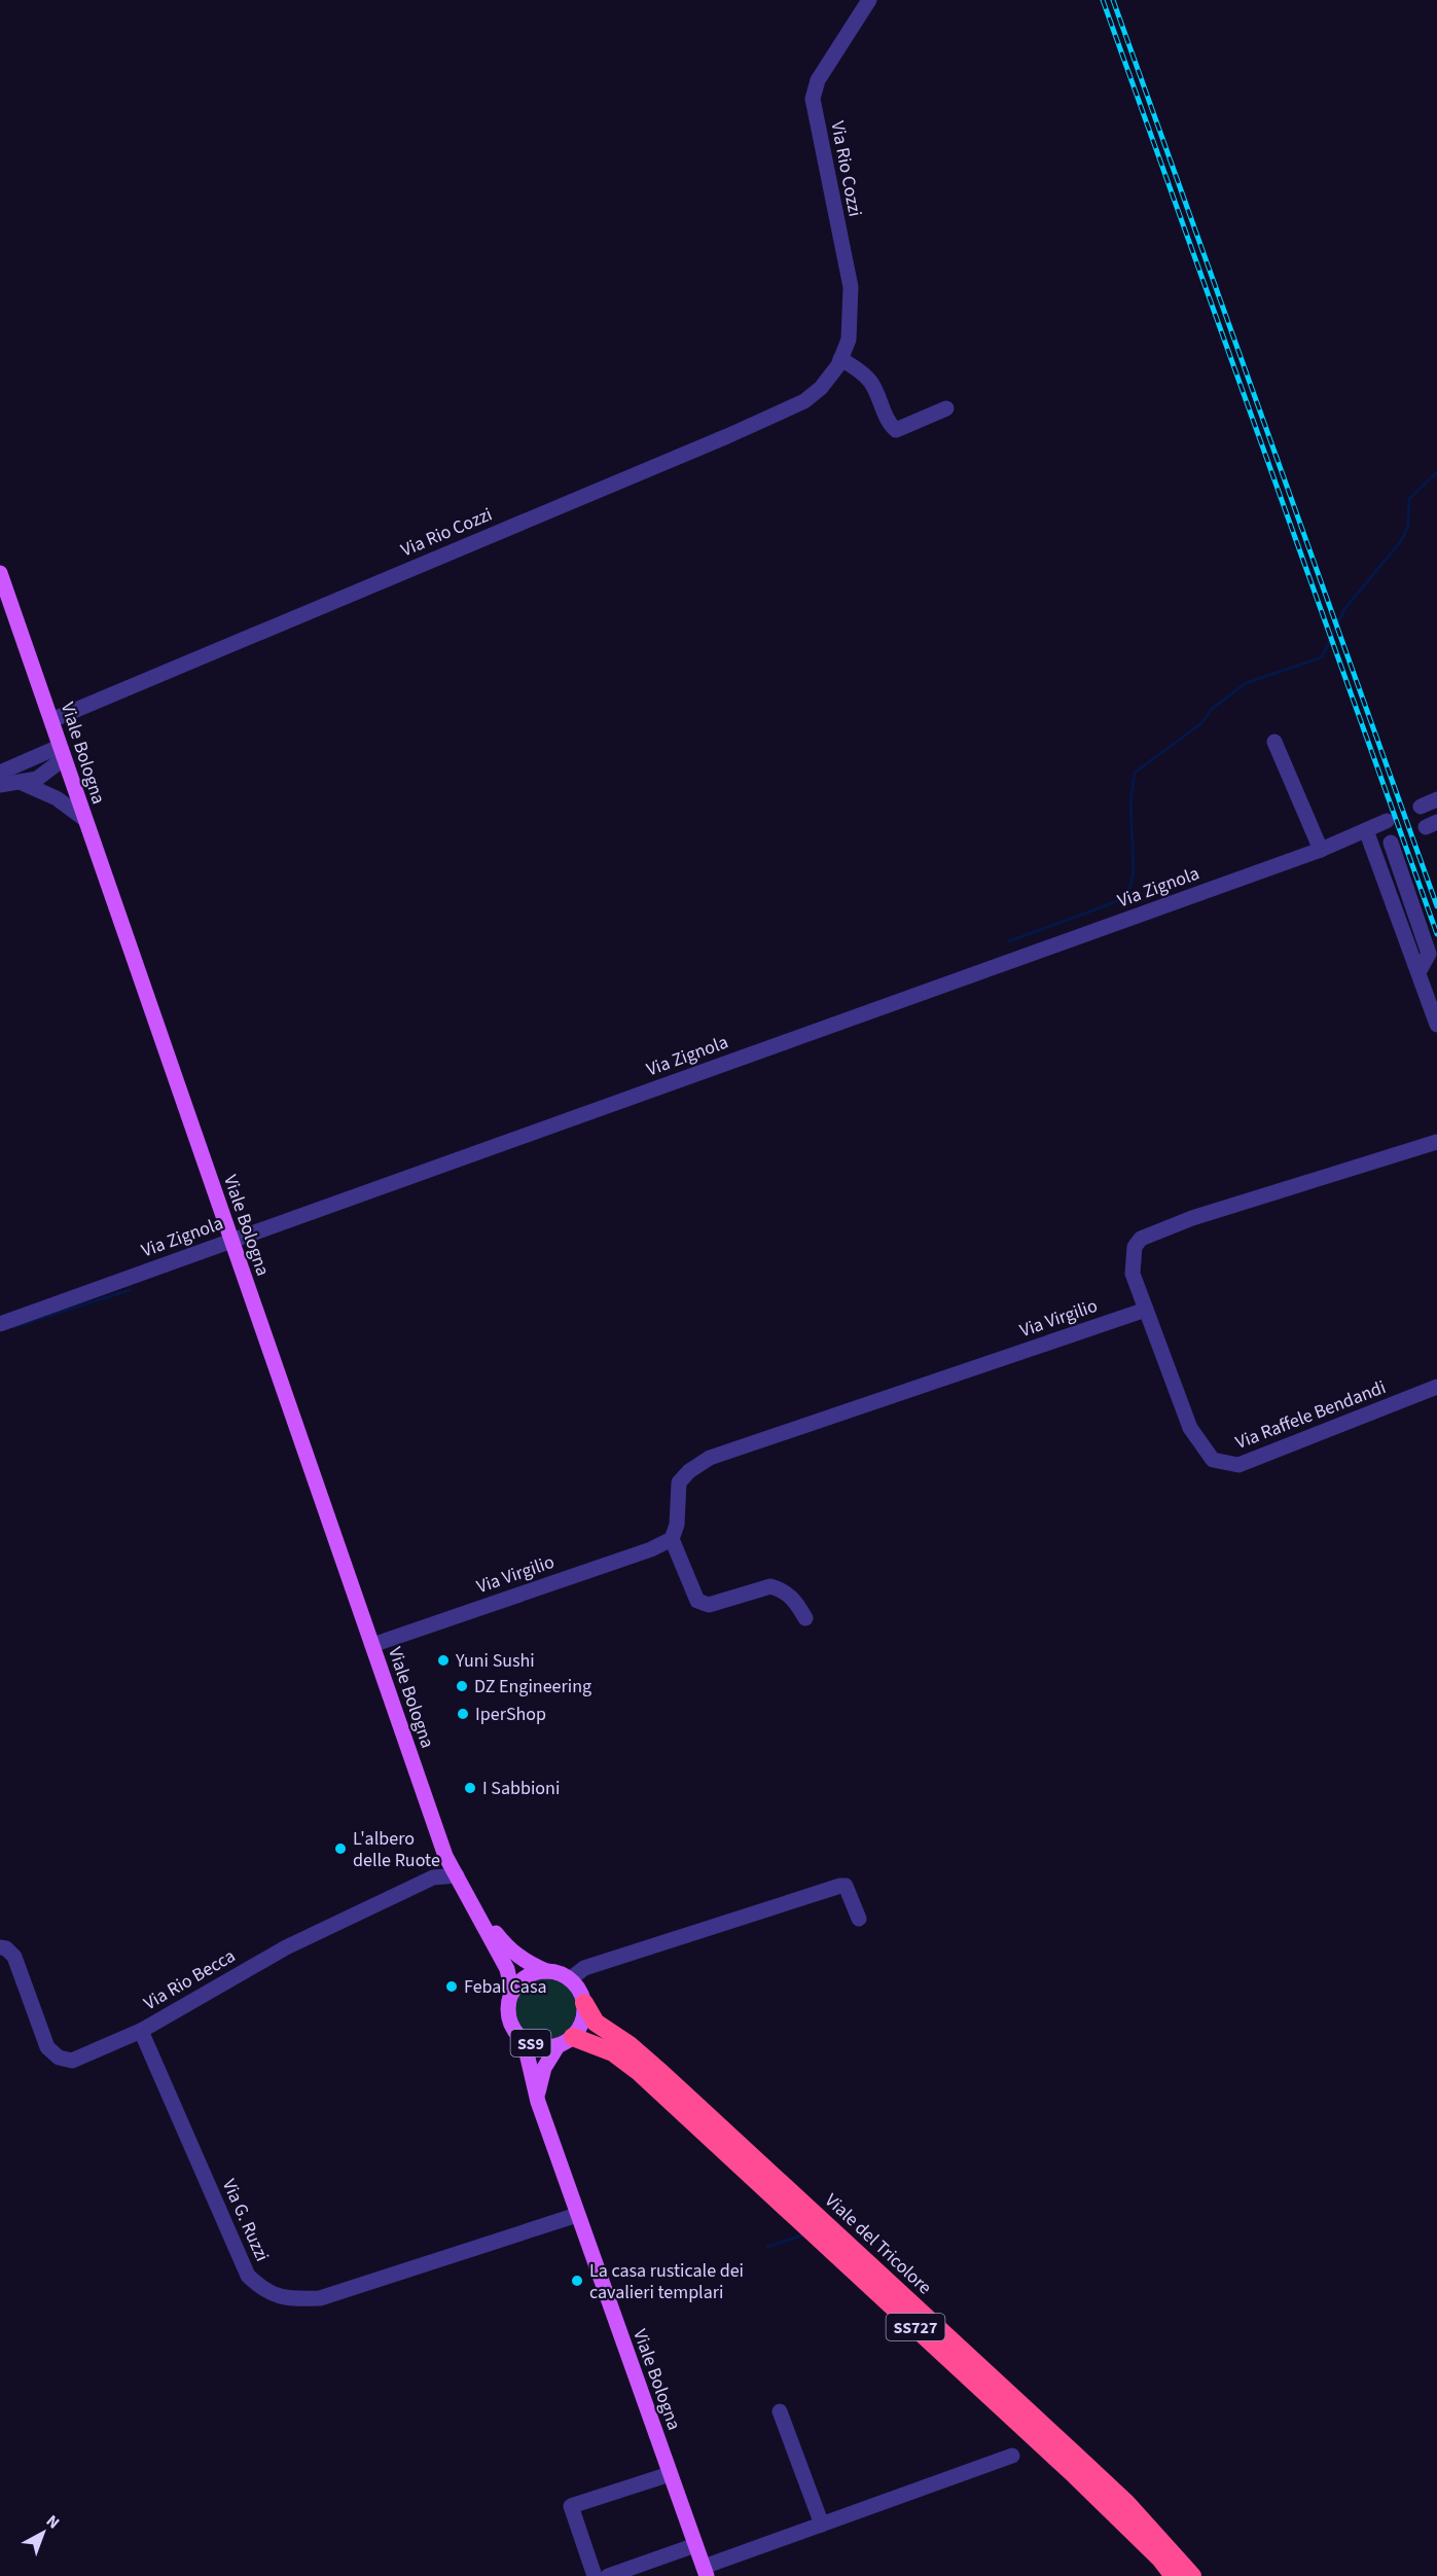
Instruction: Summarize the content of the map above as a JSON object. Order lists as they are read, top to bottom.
{
  "streets": {
    "highway": ["Viale del Tricolore", "SS727"],
    "main road": ["Viale Bologna", "SS9"],
    "street": [
      "Via Rio Cozzi",
      "Via Zignola",
      "Via Virgilio",
      "Via Raffele Bendandi",
      "Via Rio Becca",
      "Via G. Ruzzi"
    ]
  },
  "crossings": [
    ["Via Rio Cozzi", "Viale Bologna"],
    ["Viale Bologna", "Via Zignola"],
    ["Viale Bologna", "Via Virgilio"],
    ["Viale Bologna", "Via Rio Becca"],
    ["Viale Bologna", "SS9"],
    ["Viale Bologna", "Via G. Ruzzi"],
    ["Viale Bologna", "Viale del Tricolore"],
    ["Via Virgilio", "Via Raffele Bendandi"],
    ["Via Rio Becca", "Via G. Ruzzi"],
    ["SS9", "Viale del Tricolore"]
  ],
  "places": [
    "Yuni Sushi",
    "DZ Engineering",
    "IperShop",
    "I Sabbioni",
    "L'albero delle Ruote",
    "Febal Casa",
    "La casa rusticale dei cavalieri templari"
  ],
  "north": "top right"
}
